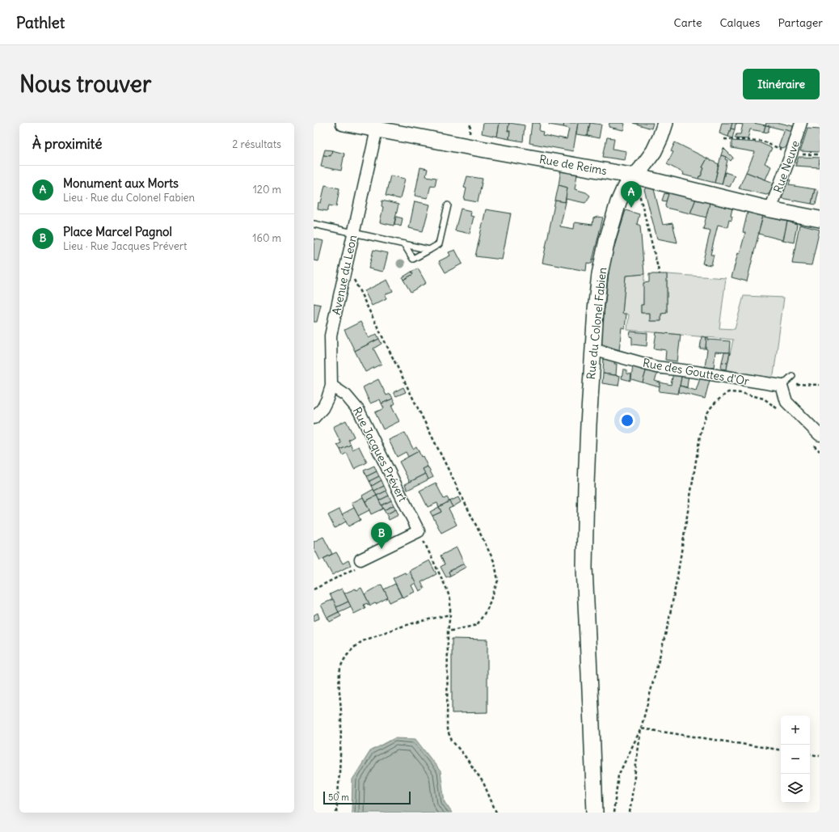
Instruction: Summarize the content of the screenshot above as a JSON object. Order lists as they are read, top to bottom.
{
  "streets": {
    "main road": ["Rue de Reims", "Rue du Colonel Fabien"],
    "street": [
      "Rue Neuve",
      "Avenue du Leon",
      "Rue des Gouttes d'Or",
      "Rue Jacques Prévert"
    ]
  },
  "crossings": [
    ["Rue de Reims", "Rue Neuve"],
    ["Rue de Reims", "Avenue du Leon"],
    ["Rue de Reims", "Rue du Colonel Fabien"],
    ["Avenue du Leon", "Rue Jacques Prévert"],
    ["Rue du Colonel Fabien", "Rue des Gouttes d'Or"]
  ],
  "scale_bar": "50 m",
  "page": {
    "header": "Pathlet",
    "nav": ["Carte", "Calques", "Partager"],
    "buttons": "Itinéraire",
    "title": "Nous trouver",
    "heading": ["À proximité", "2 résultats"],
    "list": [
      {
        "mark": "A",
        "name": "Monument aux Morts",
        "note": "Lieu · Rue du Colonel Fabien",
        "value": "120 m"
      },
      {
        "mark": "B",
        "name": "Place Marcel Pagnol",
        "note": "Lieu · Rue Jacques Prévert",
        "value": "160 m"
      }
    ],
    "pins": ["A", "B"],
    "map_buttons": ["+", "−"],
    "scale": "50 m"
  }
}
